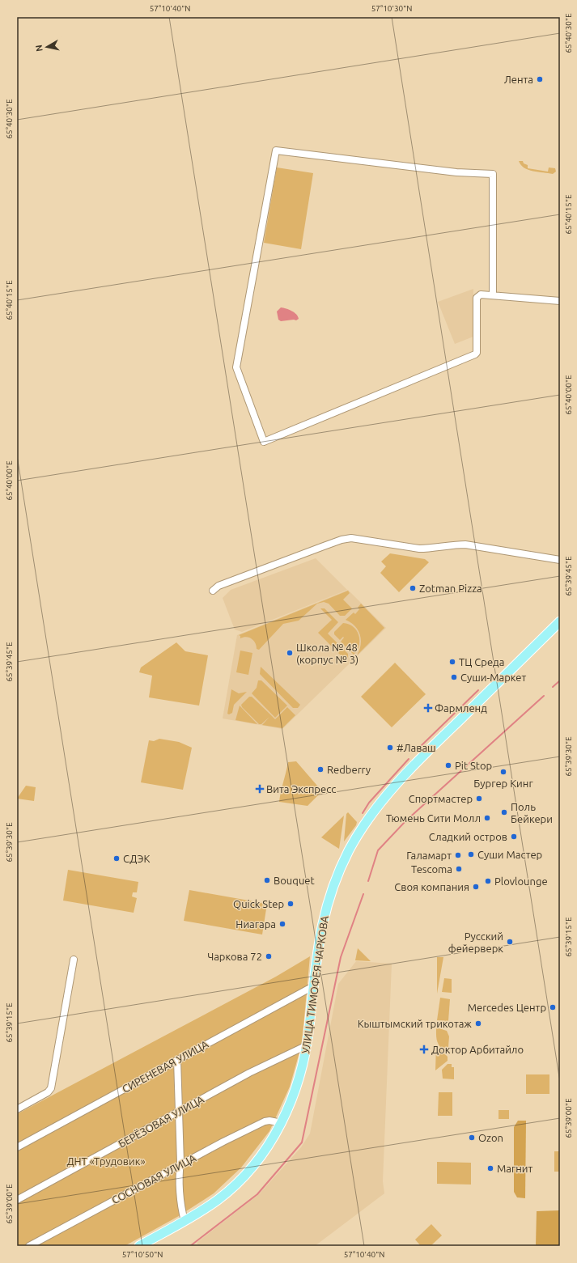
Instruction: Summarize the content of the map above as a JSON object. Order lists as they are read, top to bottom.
{
  "streets": {
    "main road": ["УЛИЦА ТИМОФЕЯ ЧАРКОВА"],
    "street": ["СИРЕНЕВАЯ УЛИЦА", "БЕРЁЗОВАЯ УЛИЦА", "СОСНОВАЯ УЛИЦА"]
  },
  "crossings": [
    ["УЛИЦА ТИМОФЕЯ ЧАРКОВА", "СИРЕНЕВАЯ УЛИЦА"],
    ["УЛИЦА ТИМОФЕЯ ЧАРКОВА", "БЕРЁЗОВАЯ УЛИЦА"],
    ["УЛИЦА ТИМОФЕЯ ЧАРКОВА", "СОСНОВАЯ УЛИЦА"]
  ],
  "parks": ["ДНТ «Трудовик»"],
  "places": {
    "other": [
      "Лента",
      "Zotman Pizza",
      "Школа № 48 (корпус № 3)",
      "ТЦ Среда",
      "Суши-Маркет",
      "#Лаваш",
      "Pit Stop",
      "Redberry",
      "Бургер Кинг",
      "Спортмастер",
      "Поль Бейкери",
      "Тюмень Сити Молл",
      "Сладкий остров",
      "Суши Мастер",
      "Галамарт",
      "СДЭК",
      "Tescoma",
      "Bouquet",
      "Plovlounge",
      "Своя компания",
      "Quick Step",
      "Ниагара",
      "Русский фейерверк",
      "Чаркова 72",
      "Mercedes Центр",
      "Кыштымский трикотаж",
      "Ozon",
      "Магнит"
    ],
    "health": ["Фармленд", "Вита Экспресс", "Доктор Арбитайло"]
  },
  "north": "left",
  "coordinates": [
    "57°10'40\"N",
    "57°10'30\"N",
    "65°40'30\"E",
    "65°40'15\"E",
    "65°40'00\"E",
    "65°39'45\"E",
    "65°39'30\"E",
    "65°39'15\"E",
    "65°39'00\"E",
    "57°10'50\"N"
  ]
}
